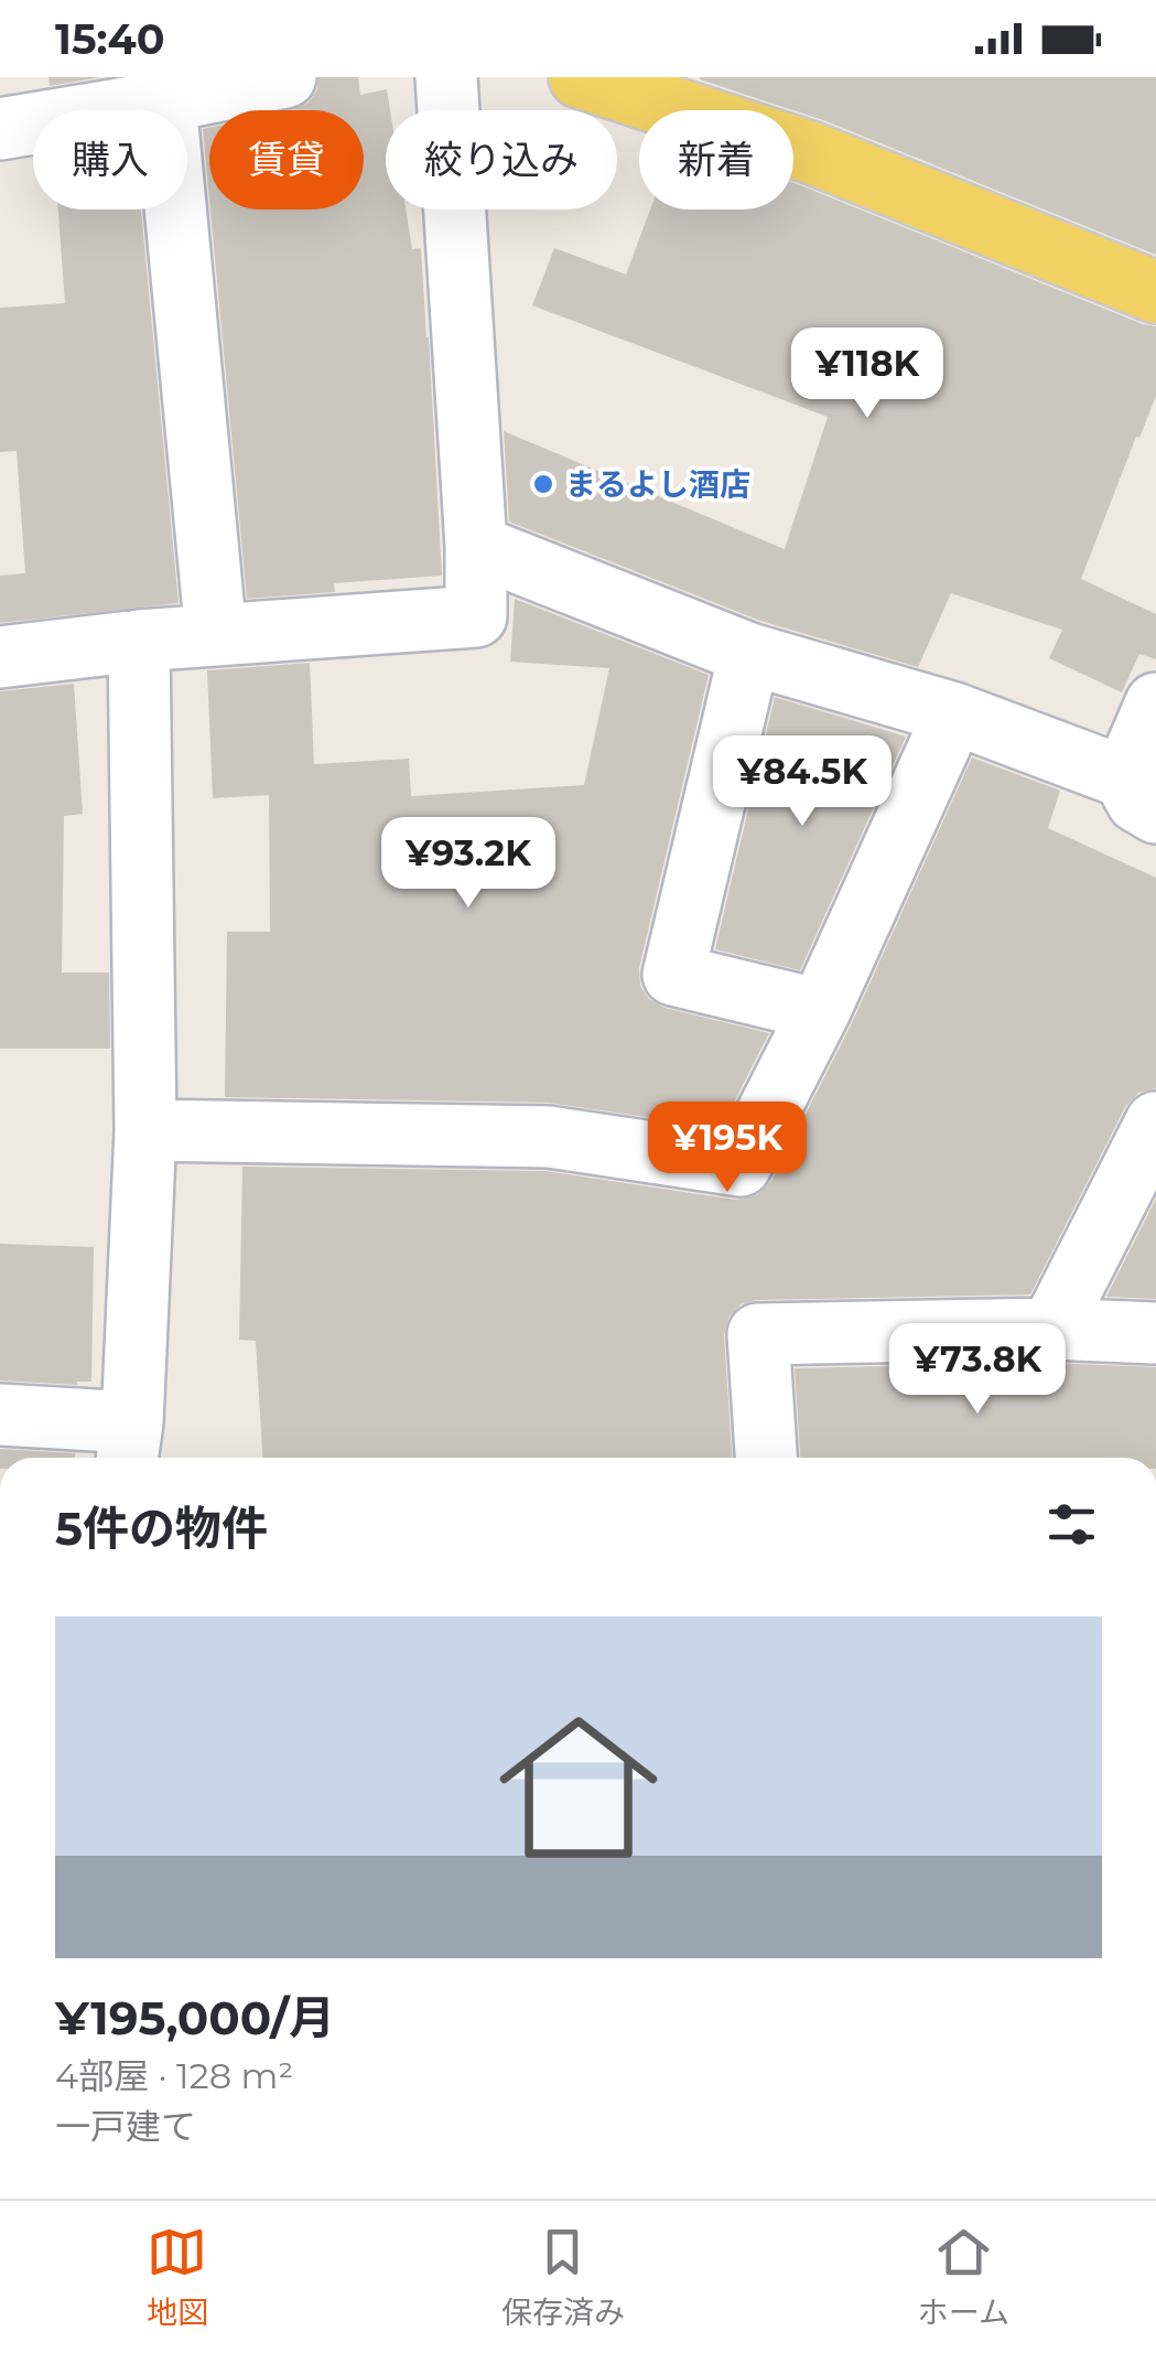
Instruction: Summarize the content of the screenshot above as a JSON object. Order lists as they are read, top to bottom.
{
  "places": ["まるよし酒店"],
  "page": {
    "status": "15:40",
    "chip": [
      "購入",
      "賃貸",
      "絞り込み",
      "新着"
    ],
    "price": [
      "¥118K",
      "¥84.5K",
      "¥93.2K",
      "¥195K",
      "¥73.8K"
    ],
    "heading": "5件の物件",
    "list": [
      {
        "name": "¥195,000/月",
        "note": "4部屋 · 128 m² · 一戸建て"
      }
    ],
    "tabs": ["地図", "保存済み", "ホーム"]
  }
}
